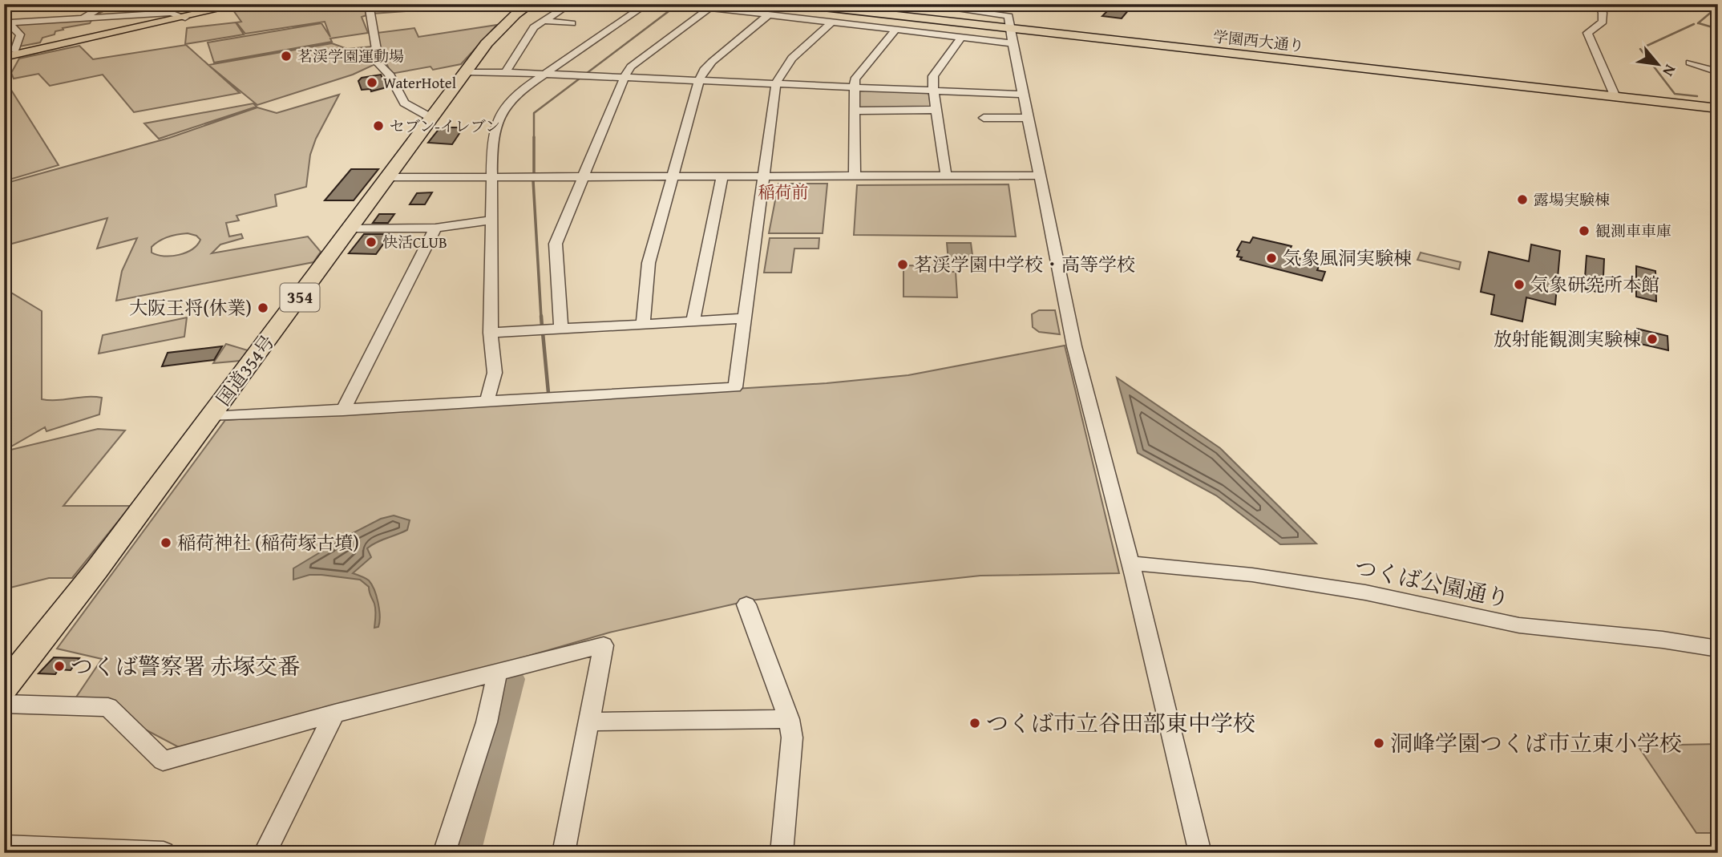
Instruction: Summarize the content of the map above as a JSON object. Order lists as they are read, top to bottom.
{
  "streets": {
    "highway": ["354", "国道354号"],
    "main road": ["学園西大通り"],
    "street": ["つくば公園通り"]
  },
  "districts": ["稲荷前"],
  "places": [
    "茗渓学園運動場",
    "WaterHotel",
    "セブン-イレブン",
    "露場実験棟",
    "観測車車庫",
    "快活CLUB",
    "気象風洞実験棟",
    "茗渓学園中学校・高等学校",
    "気象研究所本館",
    "大阪王将(休業)",
    "放射能観測実験棟",
    "稲荷神社 (稲荷塚古墳)",
    "つくば警察署 赤塚交番",
    "つくば市立谷田部東中学校",
    "洞峰学園つくば市立東小学校"
  ],
  "north": "bottom right"
}
